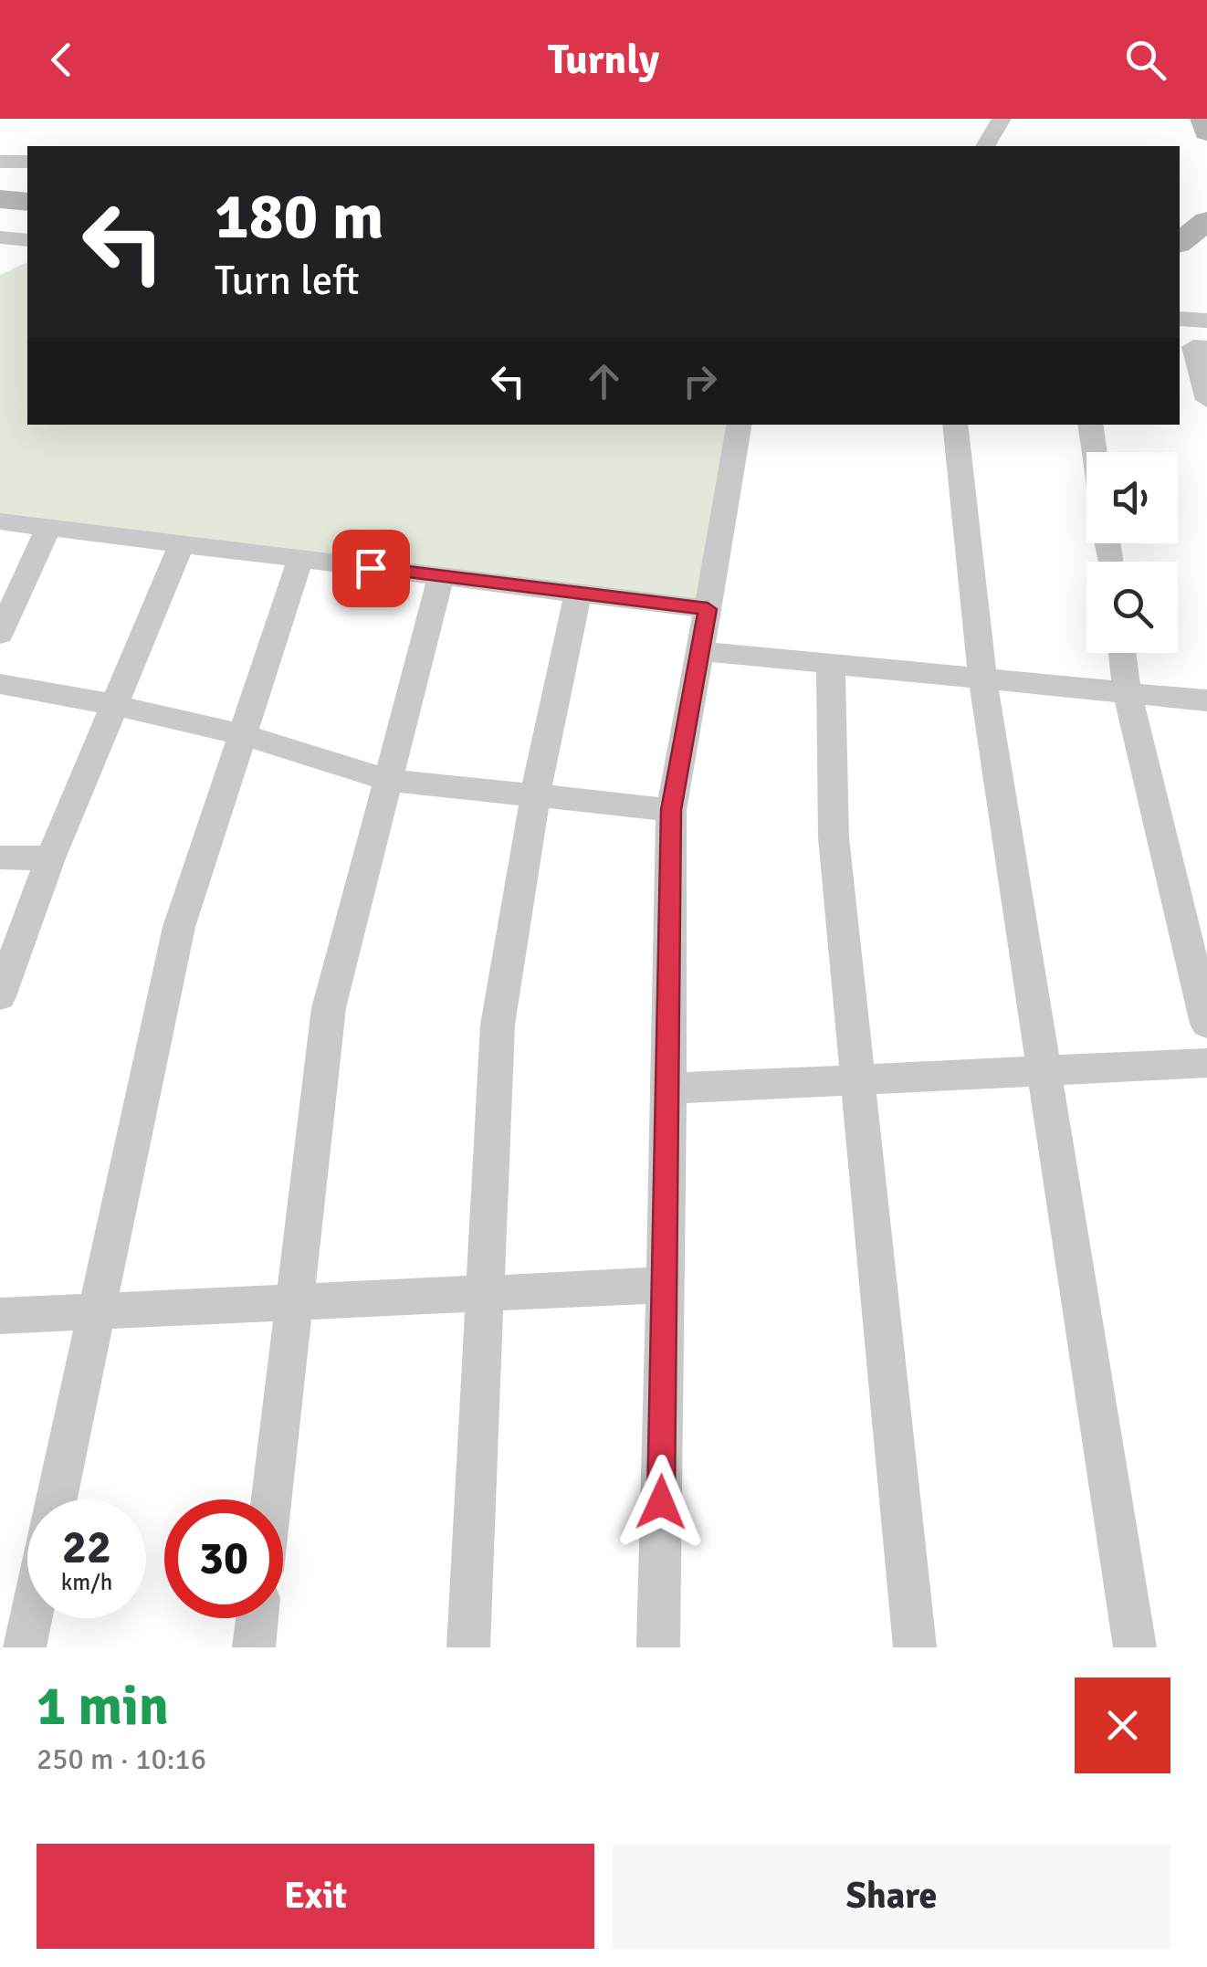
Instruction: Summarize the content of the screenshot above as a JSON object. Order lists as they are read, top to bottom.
{
  "page": {
    "header": "Turnly",
    "turn": ["180 m", "Turn left"],
    "speed": "22 km/h",
    "limit": "30",
    "heading": ["1 min", "250 m · 10:16"],
    "buttons": ["Exit", "Share"]
  }
}
